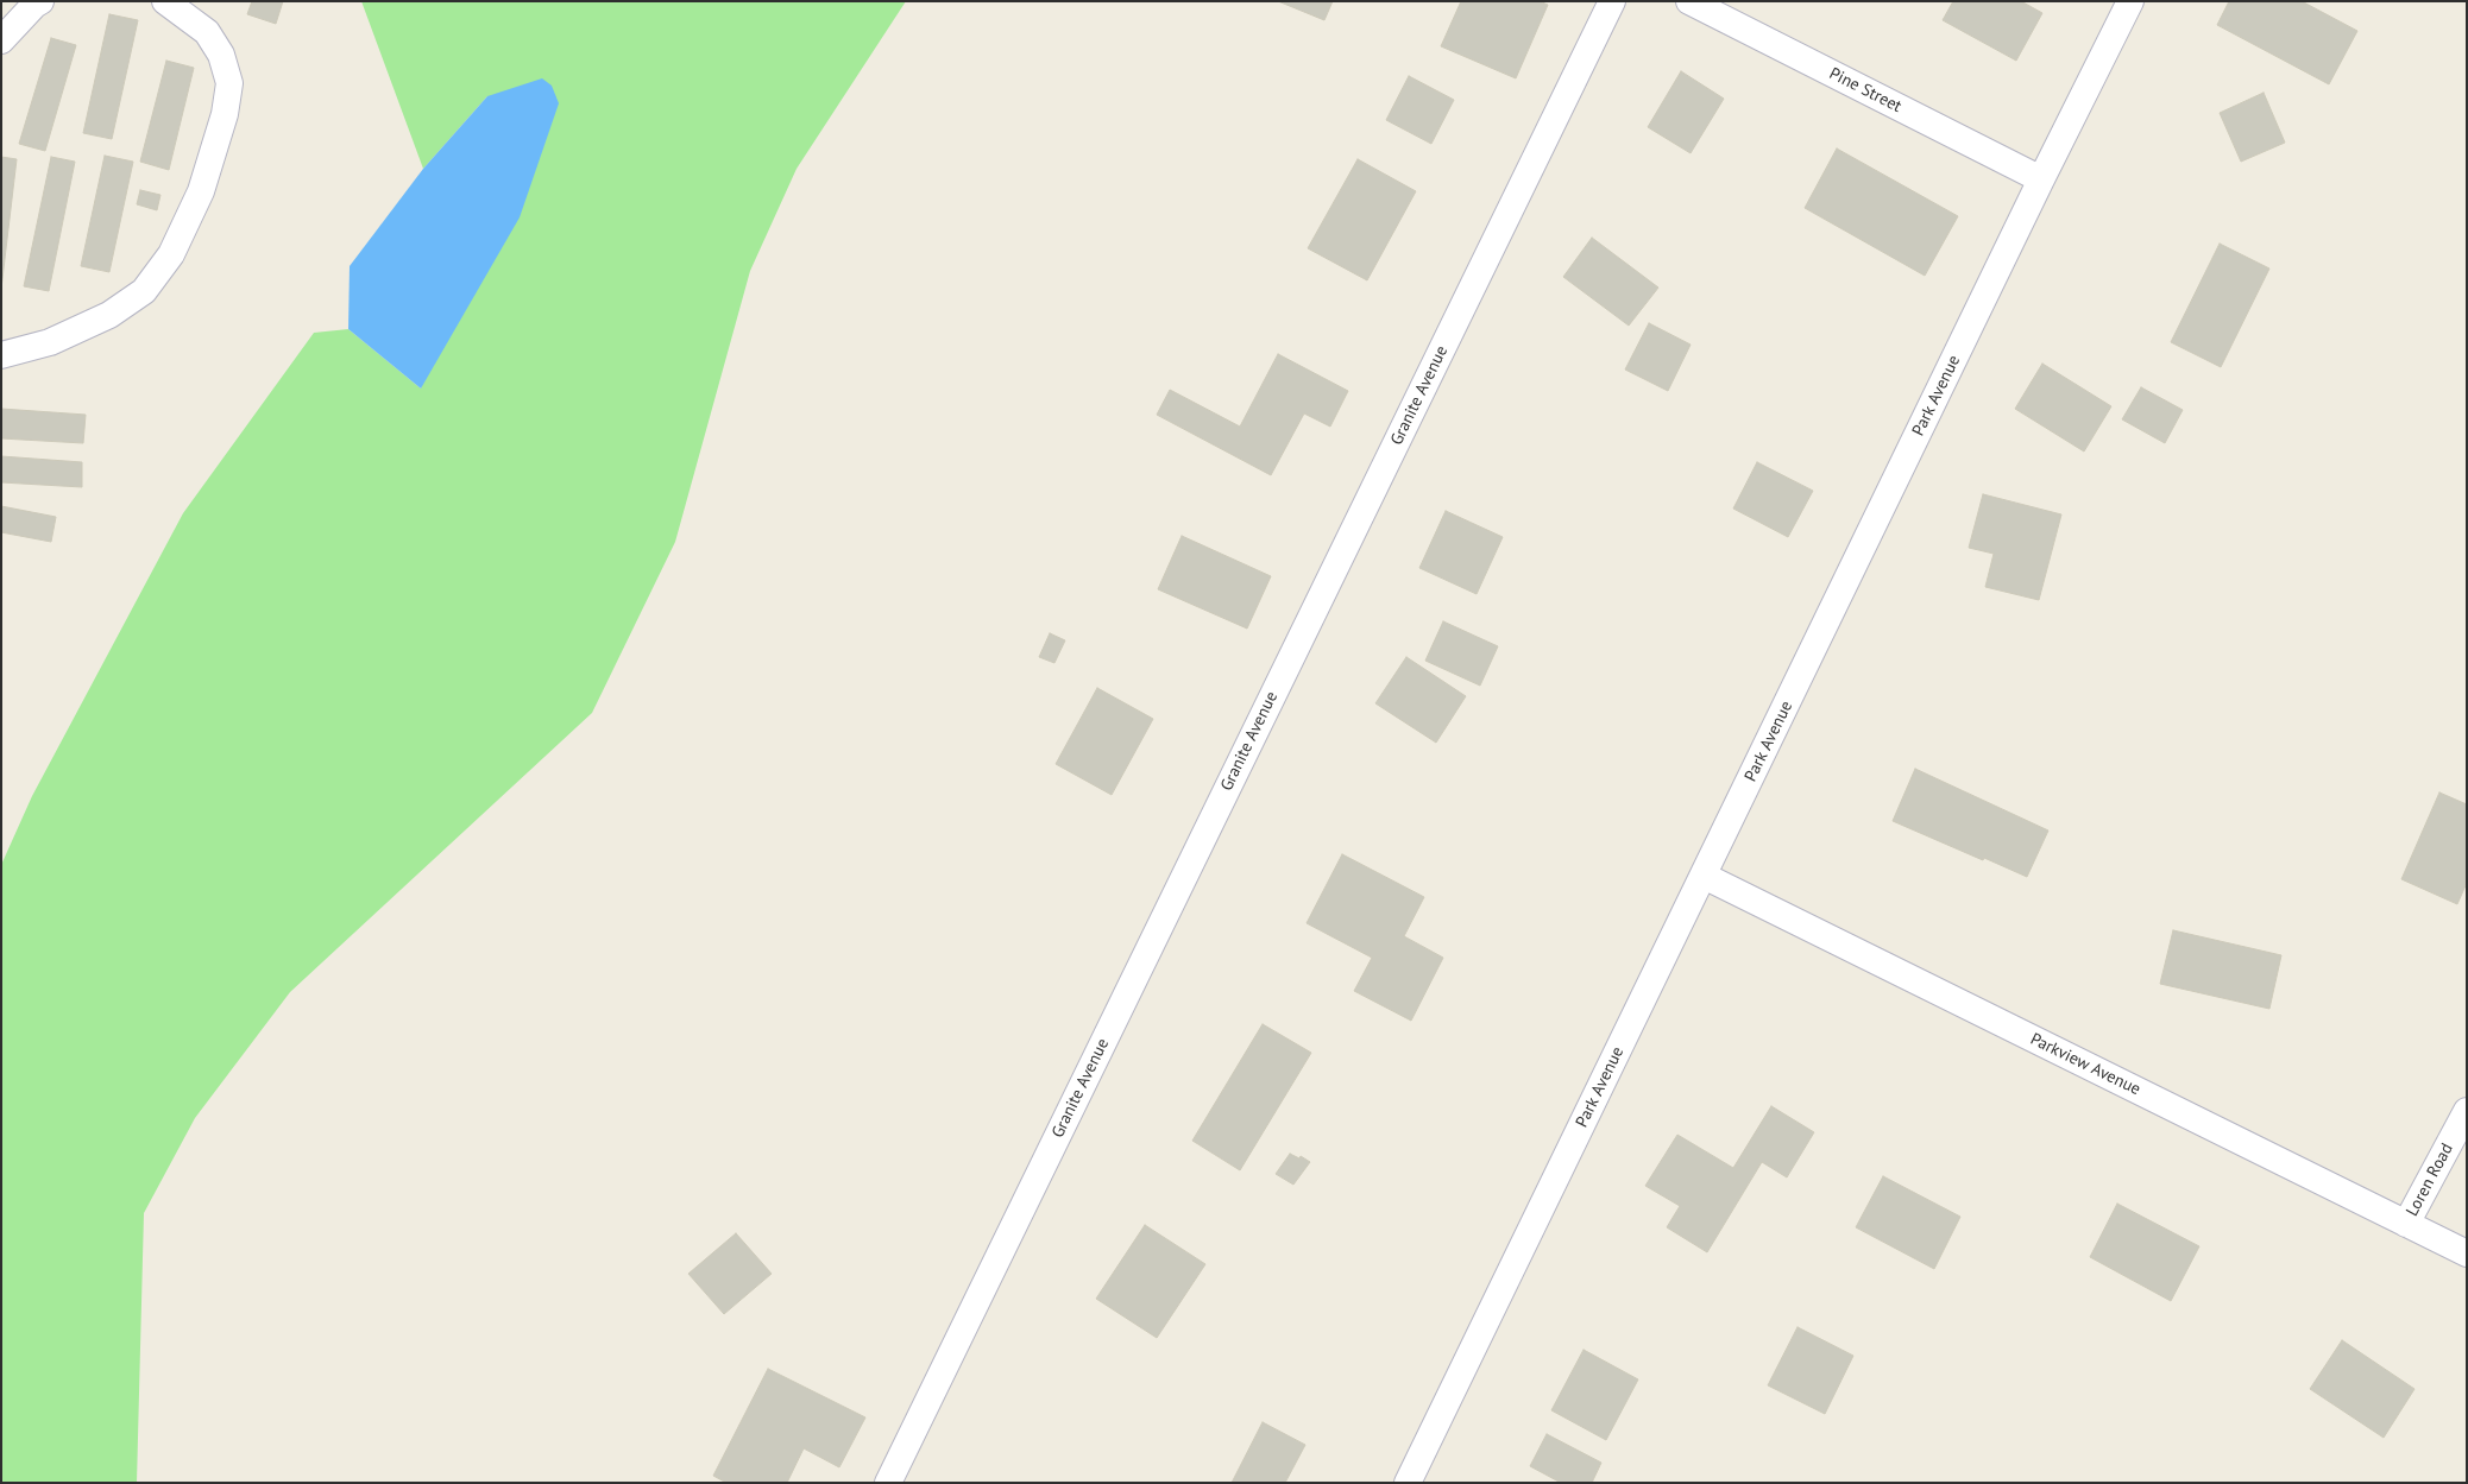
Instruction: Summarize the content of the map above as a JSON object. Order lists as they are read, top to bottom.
{
  "streets": {
    "street": [
      "Pine Street",
      "Granite Avenue",
      "Park Avenue",
      "Parkview Avenue",
      "Loren Road"
    ]
  },
  "crossings": [
    ["Pine Street", "Park Avenue"],
    ["Park Avenue", "Parkview Avenue"],
    ["Parkview Avenue", "Loren Road"]
  ]
}
